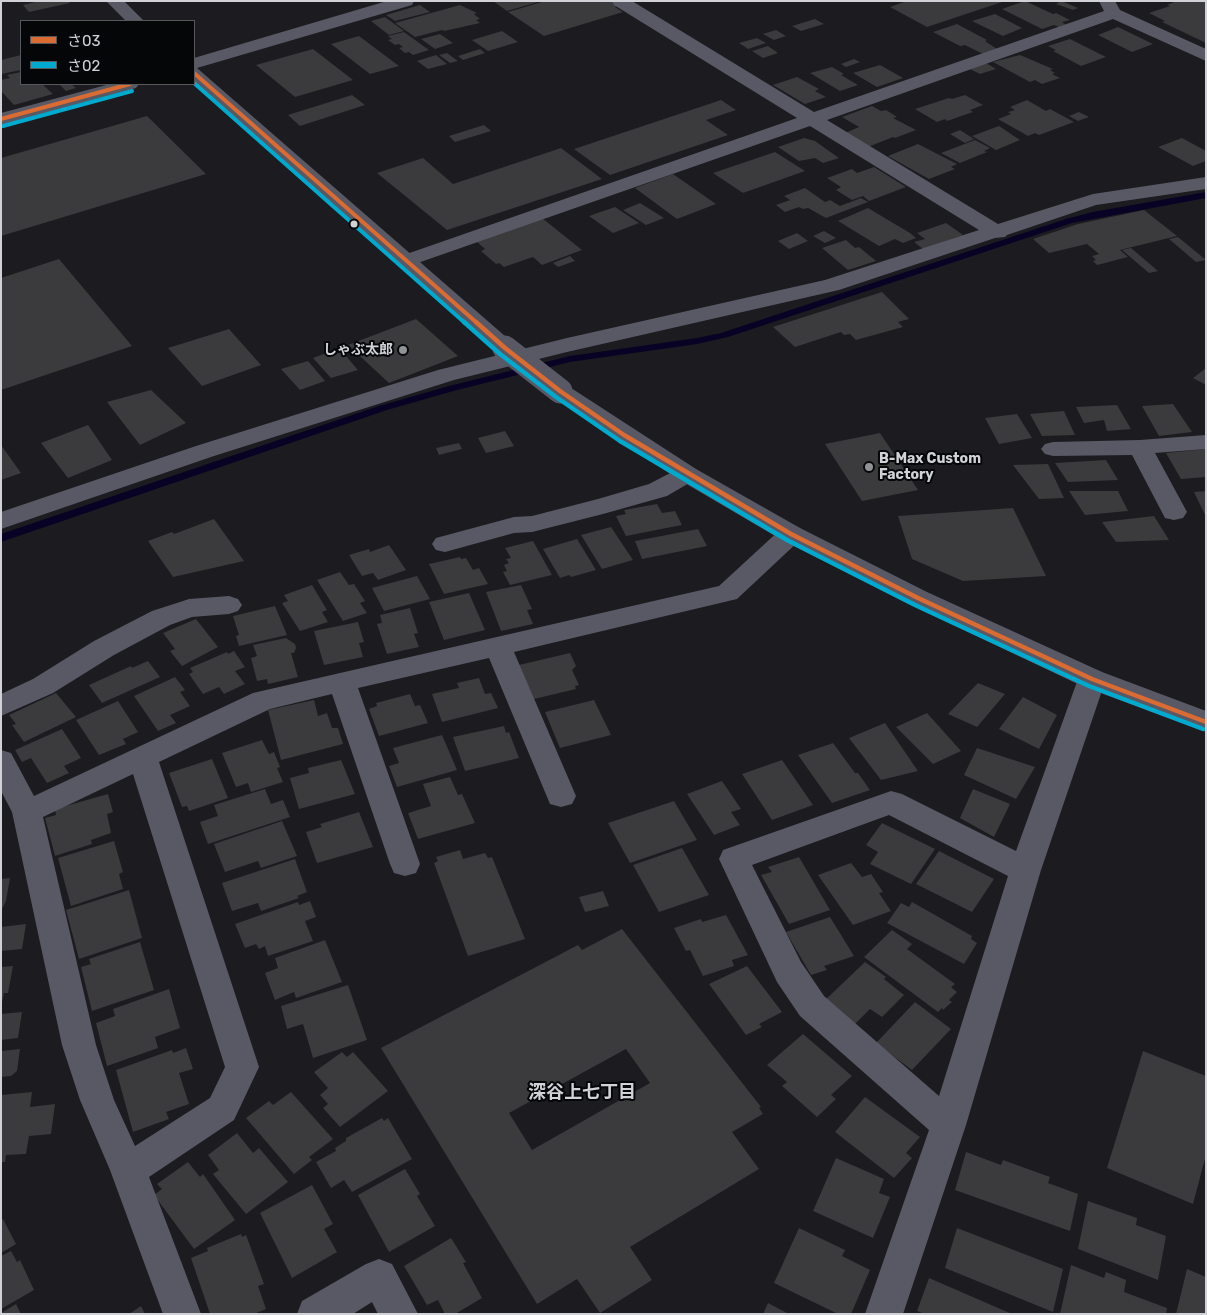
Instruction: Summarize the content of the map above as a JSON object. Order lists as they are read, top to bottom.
{
  "districts": ["深谷上七丁目"],
  "places": ["しゃぶ太郎", "B-Max Custom Factory"],
  "lines": ["transit line さ03", "transit line さ02"],
  "legend": ["さ03", "さ02"]
}
